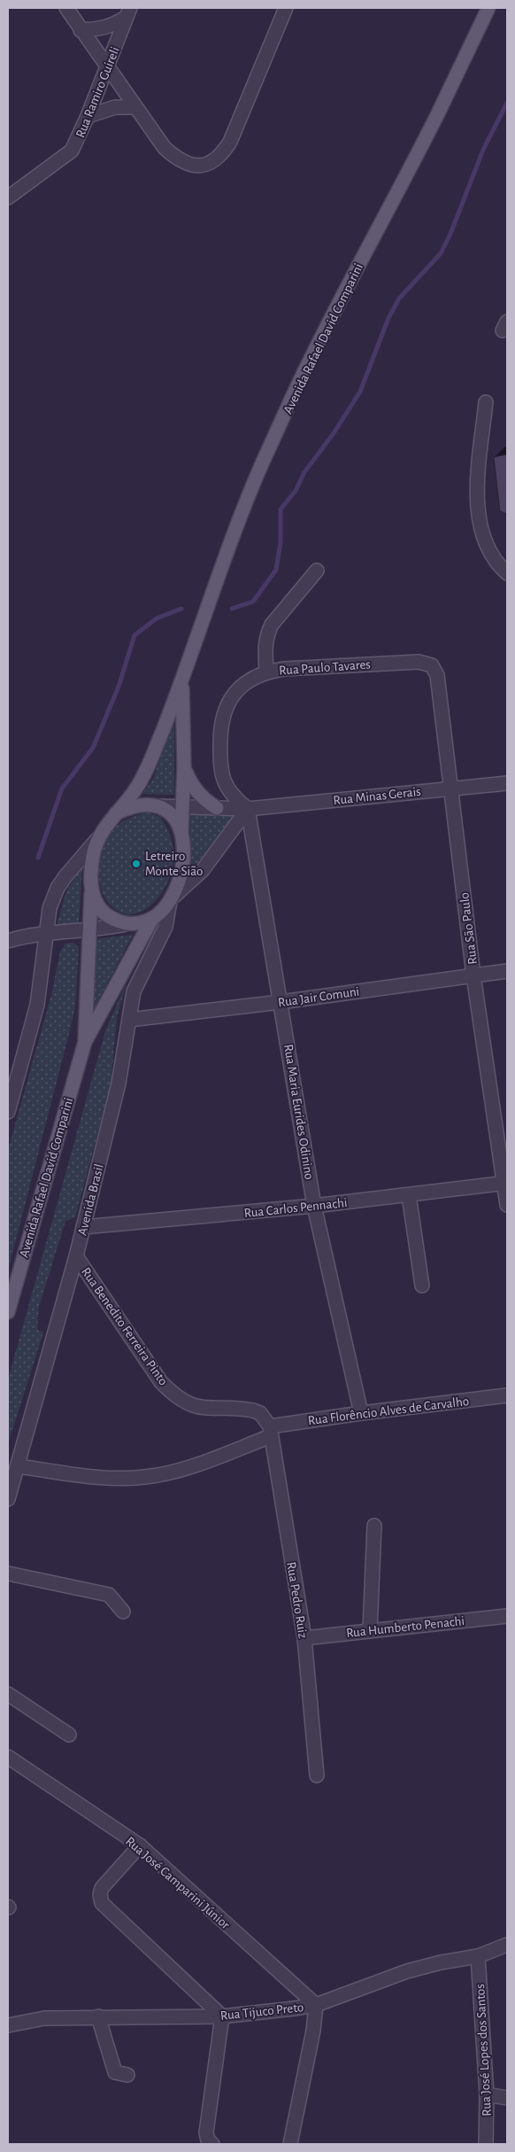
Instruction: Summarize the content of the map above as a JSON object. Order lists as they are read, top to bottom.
{
  "streets": {
    "main road": ["Avenida Rafael David Comparini"],
    "street": [
      "Rua Ramiro Guireli",
      "Rua Paulo Tavares",
      "Rua Minas Gerais",
      "Rua São Paulo",
      "Rua Jair Comuni",
      "Rua Maria Eurides Odinino",
      "Avenida Brasil",
      "Rua Carlos Pennachi",
      "Rua Benedito Ferreira Pinto",
      "Rua Florêncio Alves de Carvalho",
      "Rua Pedro Ruiz",
      "Rua Humberto Penachi",
      "Rua José Camparini Júnior",
      "Rua Tijuco Preto",
      "Rua José Lopes dos Santos"
    ]
  },
  "crossings": [
    ["Avenida Rafael David Comparini", "Rua Minas Gerais"],
    ["Avenida Rafael David Comparini", "Avenida Brasil"],
    ["Rua Paulo Tavares", "Rua Minas Gerais"],
    ["Rua Paulo Tavares", "Rua São Paulo"],
    ["Rua Paulo Tavares", "Rua Maria Eurides Odinino"],
    ["Rua Minas Gerais", "Rua São Paulo"],
    ["Rua Minas Gerais", "Rua Maria Eurides Odinino"],
    ["Rua Minas Gerais", "Avenida Brasil"],
    ["Rua São Paulo", "Rua Jair Comuni"],
    ["Rua São Paulo", "Rua Carlos Pennachi"],
    ["Rua Jair Comuni", "Rua Maria Eurides Odinino"],
    ["Rua Jair Comuni", "Avenida Brasil"],
    ["Rua Maria Eurides Odinino", "Rua Carlos Pennachi"],
    ["Rua Maria Eurides Odinino", "Rua Florêncio Alves de Carvalho"],
    ["Avenida Brasil", "Rua Carlos Pennachi"],
    ["Avenida Brasil", "Rua Benedito Ferreira Pinto"],
    ["Avenida Brasil", "Rua Florêncio Alves de Carvalho"],
    ["Rua Benedito Ferreira Pinto", "Rua Florêncio Alves de Carvalho"],
    ["Rua Benedito Ferreira Pinto", "Rua Pedro Ruiz"],
    ["Rua Florêncio Alves de Carvalho", "Rua Pedro Ruiz"],
    ["Rua Pedro Ruiz", "Rua Humberto Penachi"],
    ["Rua José Camparini Júnior", "Rua Tijuco Preto"],
    ["Rua Tijuco Preto", "Rua José Lopes dos Santos"]
  ],
  "places": ["Letreiro Monte Sião"]
}
